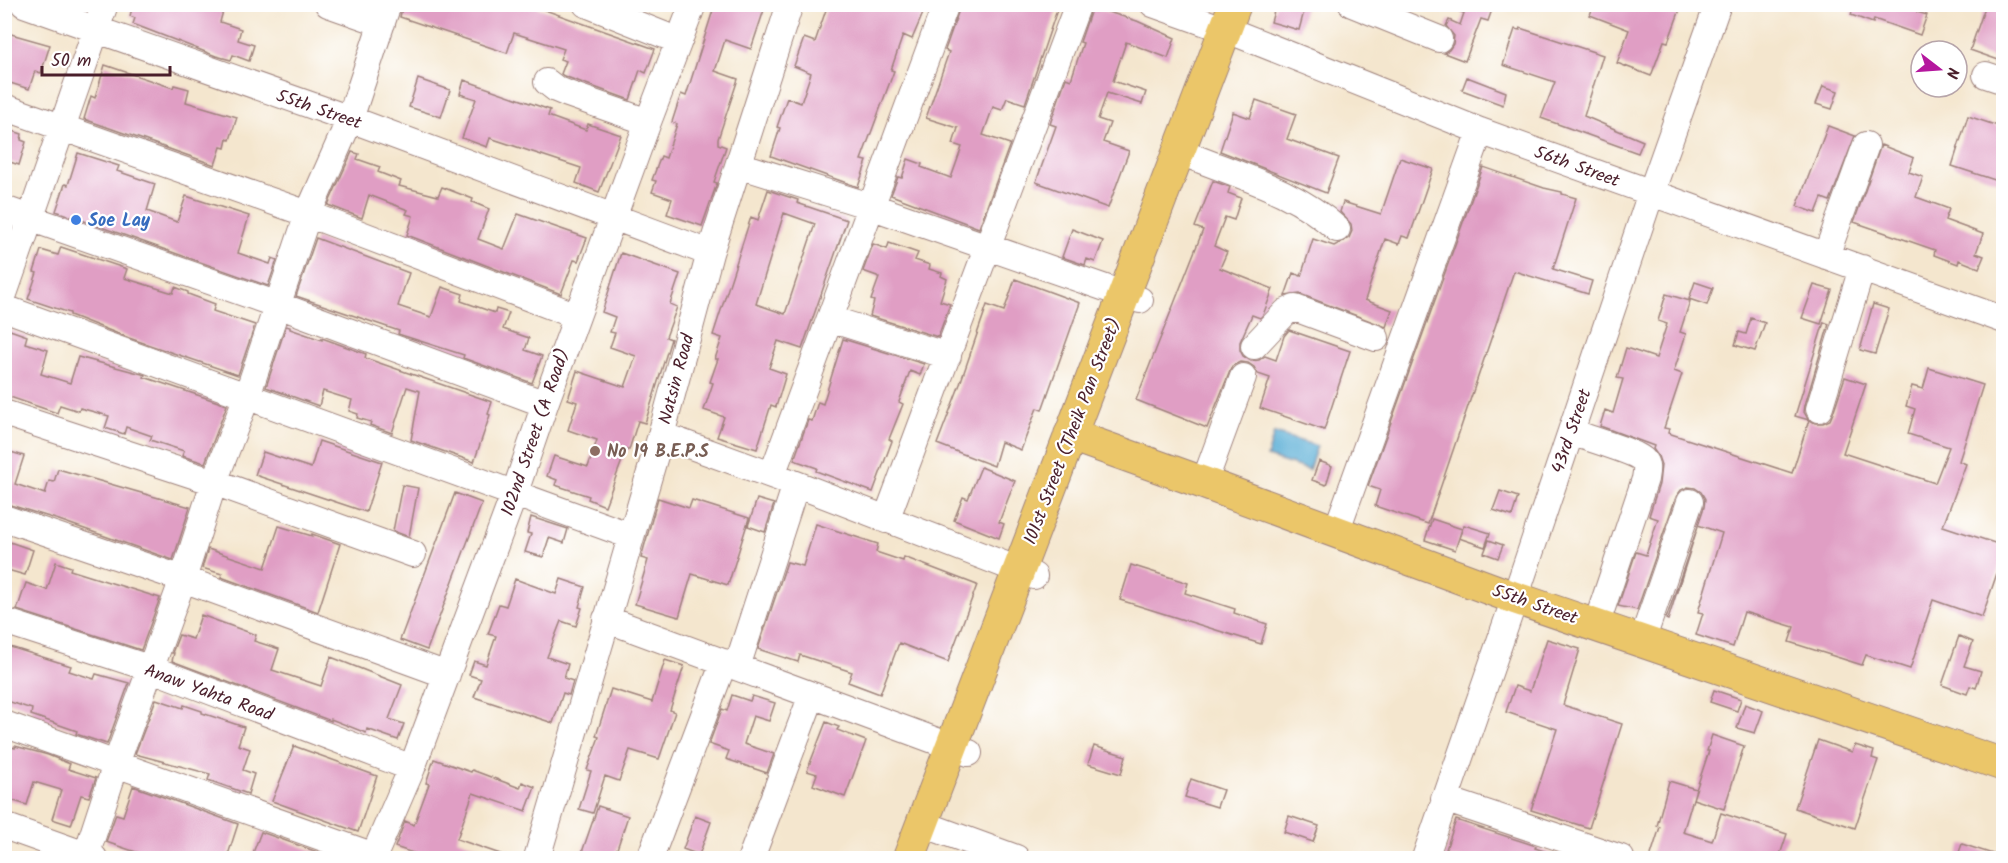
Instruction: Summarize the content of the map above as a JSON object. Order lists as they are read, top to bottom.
{
  "streets": {
    "main road": ["55th Street", "101st Street (Theik Pan Street)"],
    "street": [
      "56th Street",
      "Natsin Road",
      "43rd Street",
      "102nd Street (A Road)",
      "Anaw Yahta Road"
    ]
  },
  "crossings": [
    ["55th Street", "Natsin Road"],
    ["55th Street", "101st Street (Theik Pan Street)"],
    ["55th Street", "43rd Street"],
    ["55th Street", "102nd Street (A Road)"],
    ["56th Street", "101st Street (Theik Pan Street)"],
    ["56th Street", "43rd Street"],
    ["102nd Street (A Road)", "Anaw Yahta Road"]
  ],
  "places": ["Soe Lay", "No 19 B.E.P.S"],
  "scale_bar": "50 m",
  "north": "right"
}
